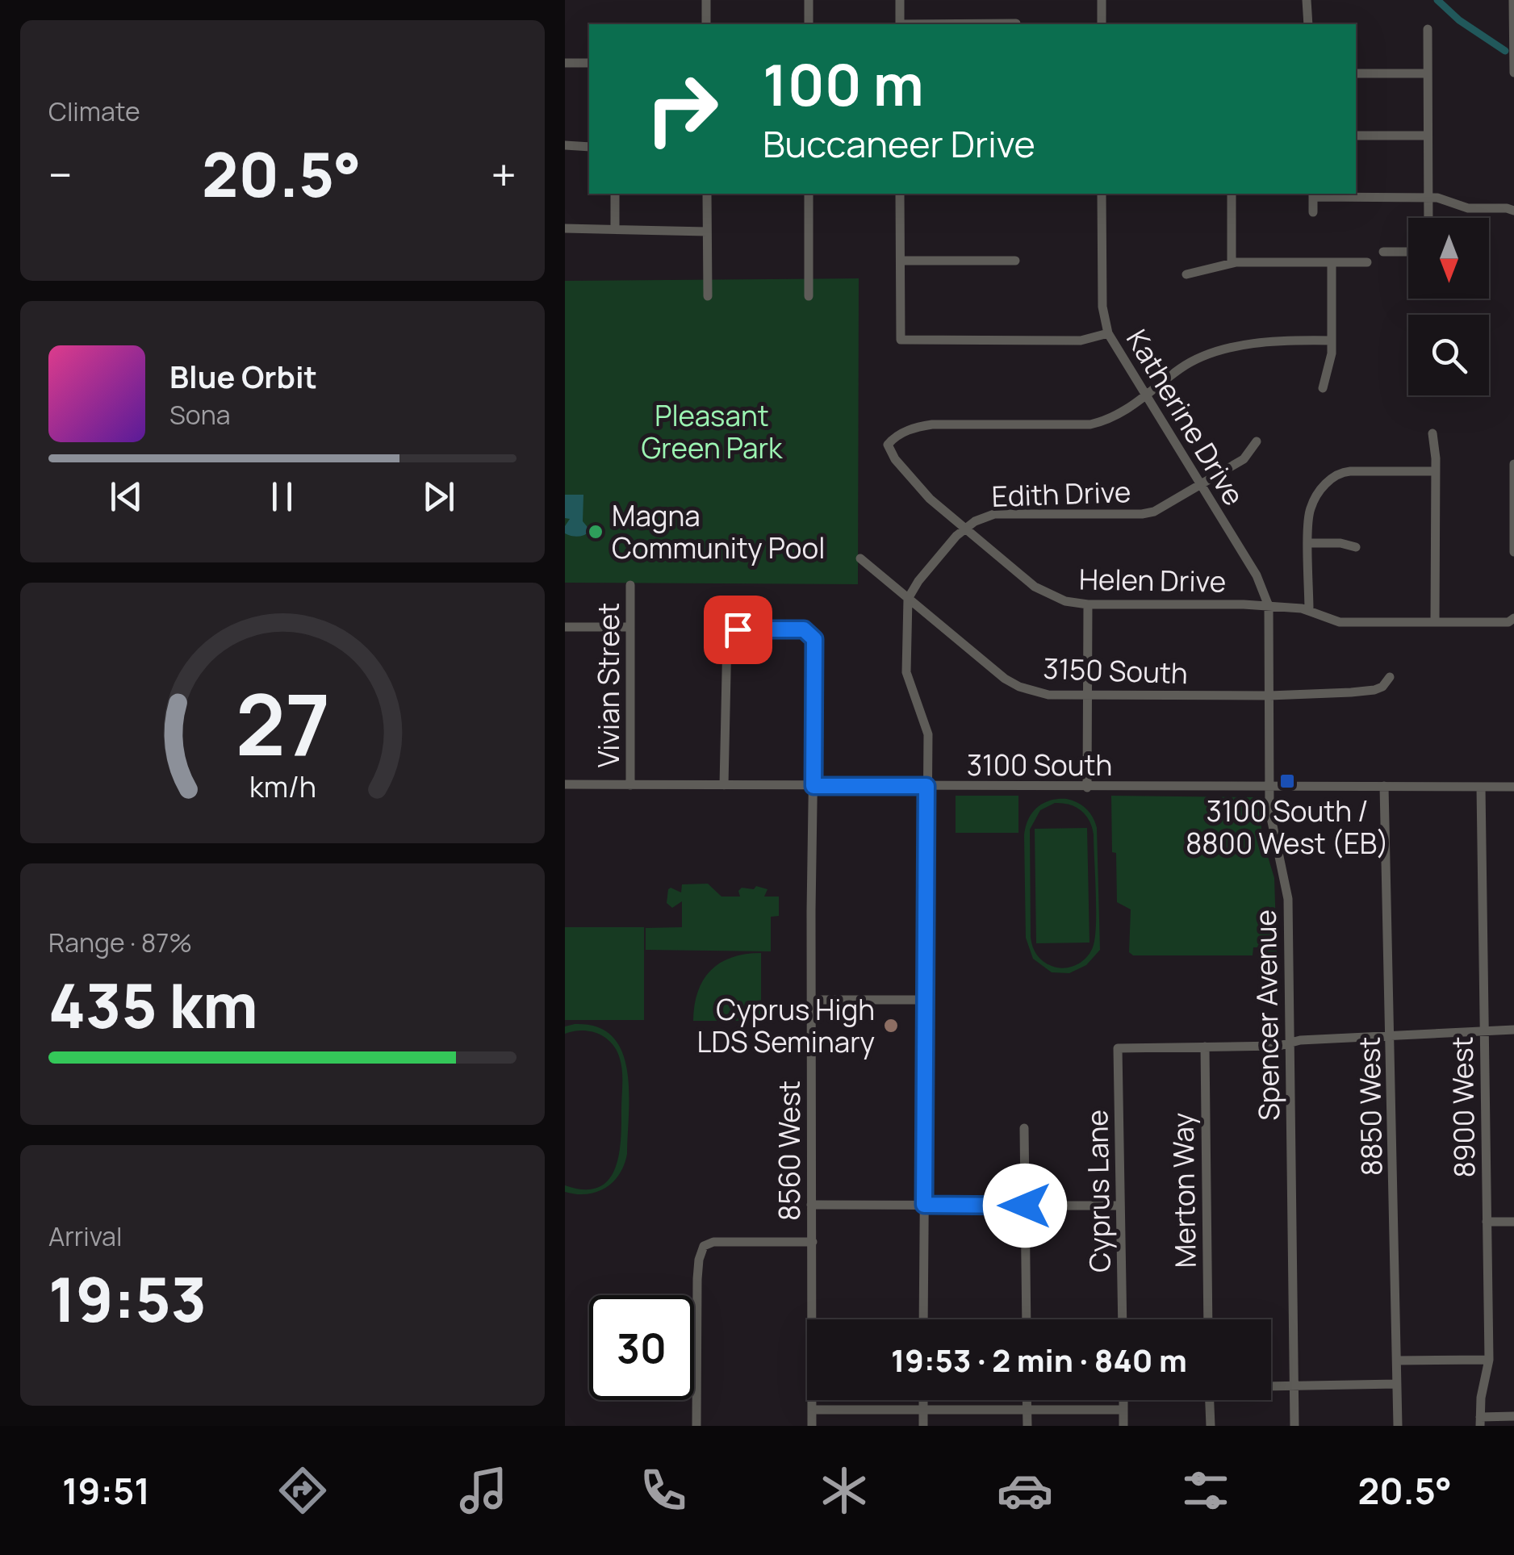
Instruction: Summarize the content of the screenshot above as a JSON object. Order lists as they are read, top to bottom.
{
  "streets": {
    "street": [
      "Katherine Drive",
      "Edith Drive",
      "Helen Drive",
      "3150 South",
      "Vivian Street",
      "3100 South",
      "Spencer Avenue",
      "8850 West",
      "8900 West",
      "8560 West",
      "Merton Way",
      "Cyprus Lane"
    ]
  },
  "crossings": [
    ["Katherine Drive", "Edith Drive"],
    ["Katherine Drive", "Helen Drive"],
    ["Katherine Drive", "Spencer Avenue"],
    ["Edith Drive", "Helen Drive"],
    ["Helen Drive", "Spencer Avenue"],
    ["3150 South", "Spencer Avenue"],
    ["Vivian Street", "3100 South"],
    ["3100 South", "Spencer Avenue"],
    ["3100 South", "8850 West"],
    ["3100 South", "8900 West"],
    ["3100 South", "8560 West"],
    ["Merton Way", "Cyprus Lane"]
  ],
  "parks": ["Pleasant Green Park"],
  "places": {
    "other": ["Magna Community Pool", "Cyprus High LDS Seminary"],
    "transit": ["3100 South / 8800 West (EB)"]
  },
  "north": "bottom",
  "page": {
    "tile": [
      "Climate",
      ["Range · 87%", "435 km"],
      ["Arrival", "19:53"]
    ],
    "turn": ["100 m", "Buccaneer Drive"],
    "heat": ["−", "20.5°", "+"],
    "song": ["Blue Orbit", "Sona"],
    "limit": "30",
    "trip": "19:53 · 2 min · 840 m",
    "tabs": ["19:51", "20.5°"],
    "gauge": ["27", "km/h"]
  }
}
